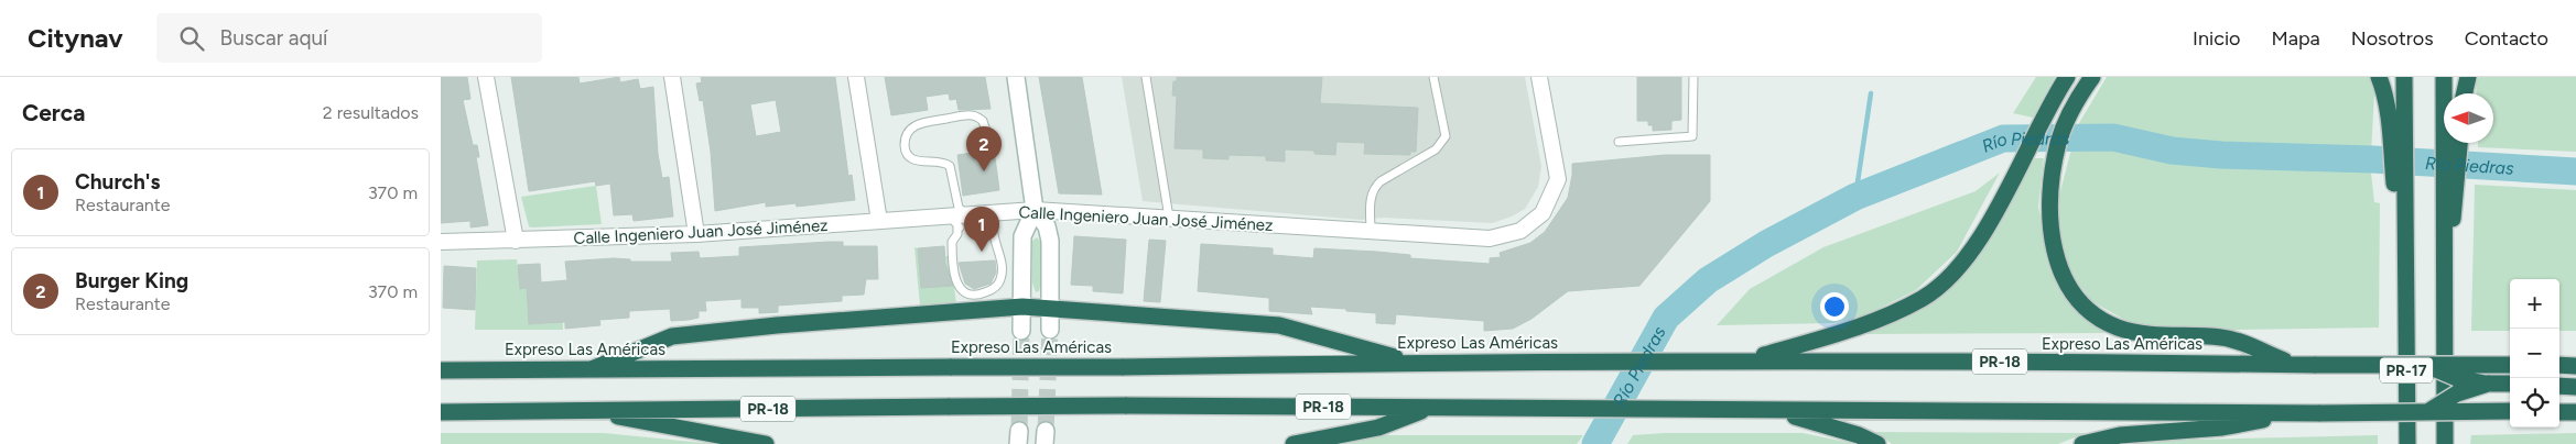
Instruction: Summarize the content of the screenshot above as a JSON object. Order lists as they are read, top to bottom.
{
  "streets": {
    "highway": ["Expreso Las Américas", "PR-18", "PR-17"],
    "street": ["Calle Ingeniero Juan José Jiménez"]
  },
  "water": ["Río Piedras"],
  "north": "left",
  "page": {
    "header": "Citynav",
    "search": "Buscar aquí",
    "nav": [
      "Inicio",
      "Mapa",
      "Nosotros",
      "Contacto"
    ],
    "heading": ["Cerca", "2 resultados"],
    "pins": ["2", "1"],
    "list": [
      {
        "mark": "1",
        "name": "Church's",
        "note": "Restaurante",
        "value": "370 m"
      },
      {
        "mark": "2",
        "name": "Burger King",
        "note": "Restaurante",
        "value": "370 m"
      }
    ],
    "map_buttons": ["+", "−"]
  }
}
